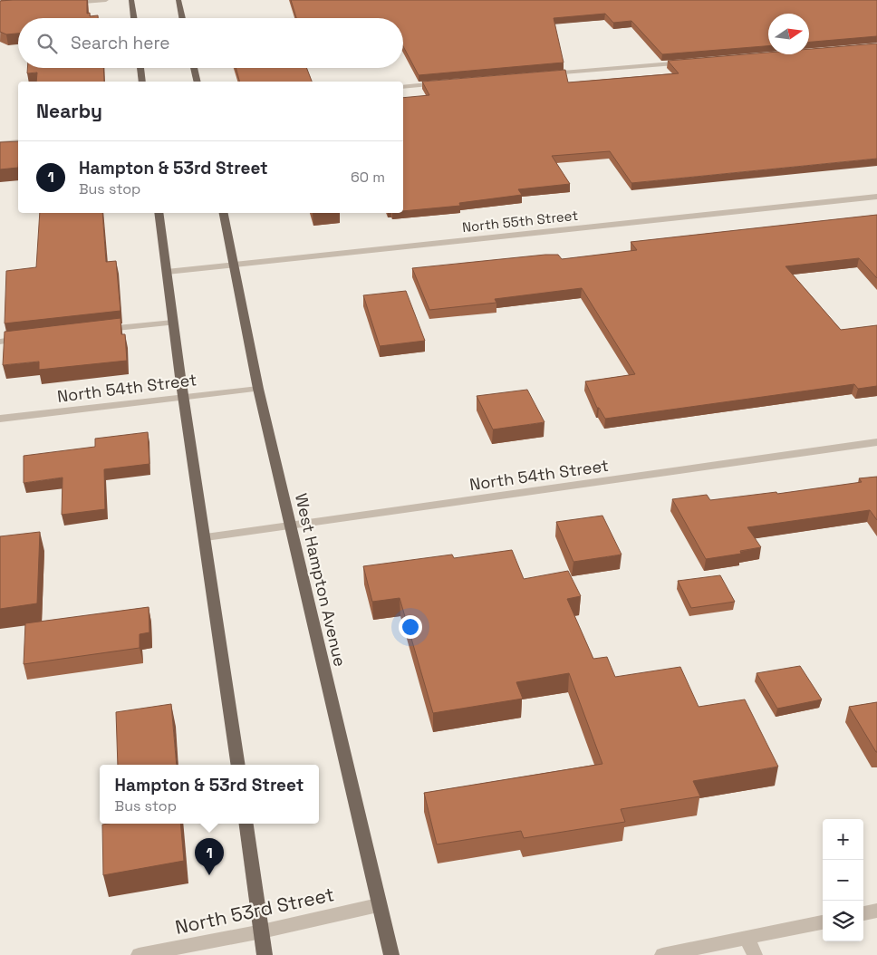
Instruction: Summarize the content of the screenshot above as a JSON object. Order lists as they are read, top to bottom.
{
  "streets": {
    "main road": ["West Hampton Avenue"],
    "street": ["North 55th Street", "North 54th Street", "North 53rd Street"]
  },
  "crossings": [
    ["North 55th Street", "West Hampton Avenue"],
    ["North 54th Street", "West Hampton Avenue"],
    ["West Hampton Avenue", "North 53rd Street"]
  ],
  "north": "right",
  "page": {
    "search": "Search here",
    "heading": "Nearby",
    "list": [
      {
        "mark": "1",
        "name": "Hampton & 53rd Street",
        "note": "Bus stop",
        "value": "60 m"
      }
    ],
    "popup": ["Hampton & 53rd Street", "Bus stop"],
    "map_buttons": ["+", "−"],
    "pins": "1"
  }
}
